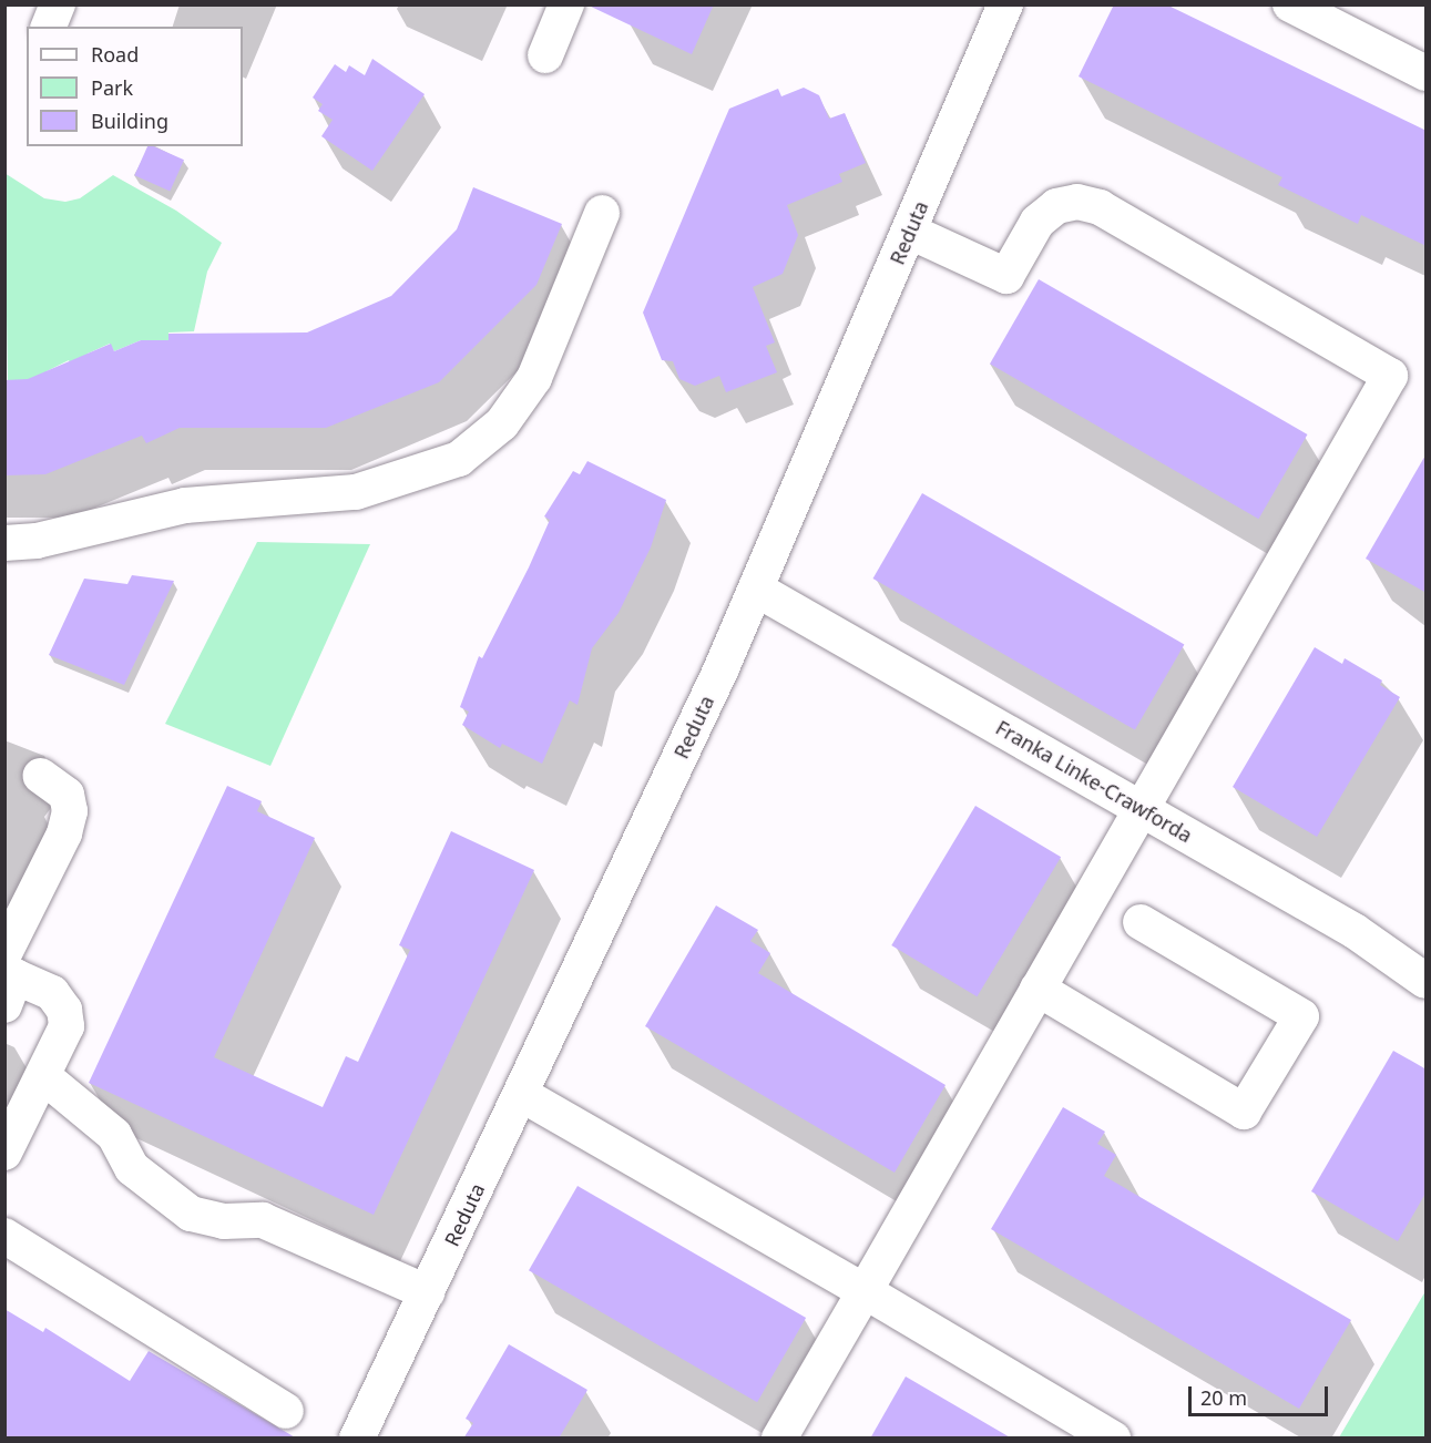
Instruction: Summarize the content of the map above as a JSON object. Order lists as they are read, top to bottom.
{
  "streets": {
    "street": ["Reduta", "Franka Linke-Crawforda"]
  },
  "crossings": [
    ["Reduta", "Franka Linke-Crawforda"]
  ],
  "legend": ["Road", "Park", "Building"],
  "scale_bar": "20 m"
}
